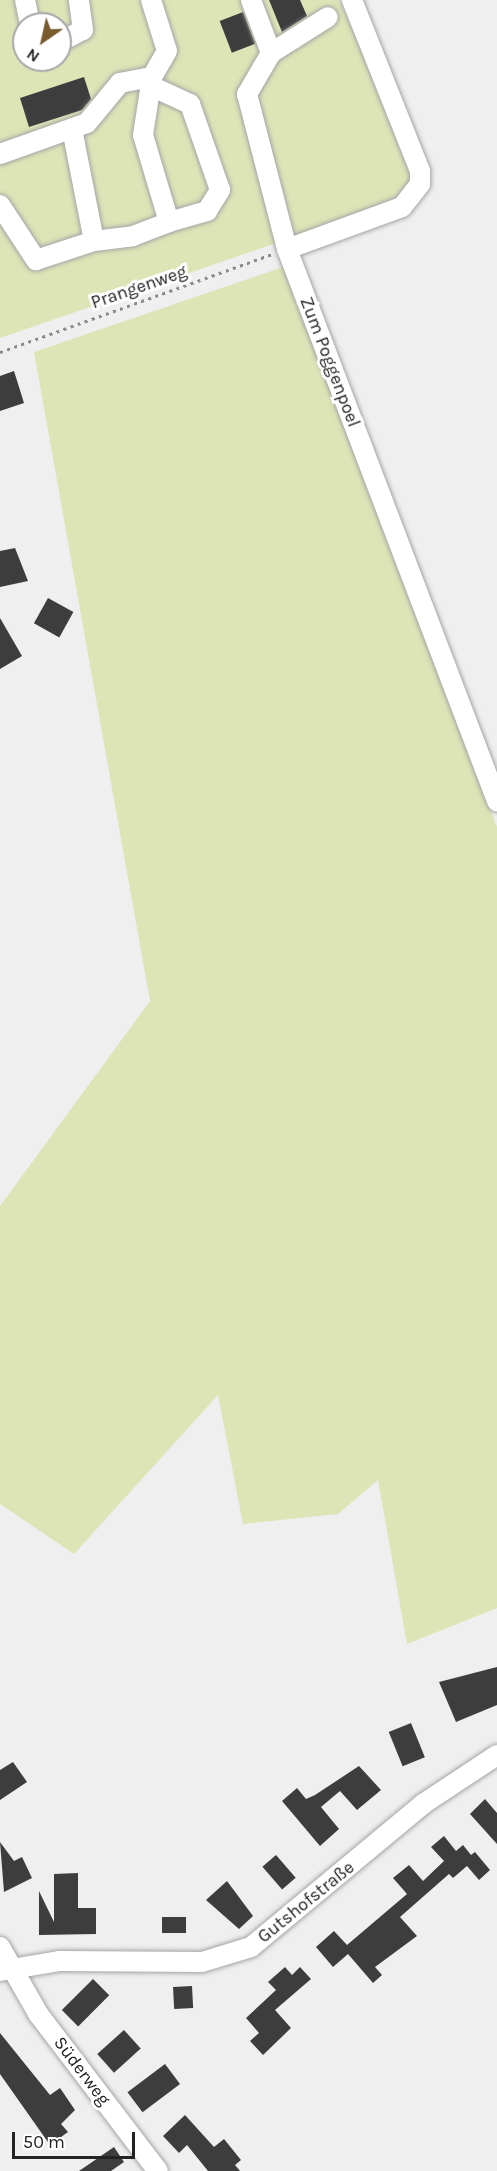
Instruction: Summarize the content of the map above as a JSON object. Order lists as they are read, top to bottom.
{
  "streets": {
    "street": ["Zum Poggenpoel", "Gutshofstraße", "Süderweg"],
    "path": ["Prangenweg"]
  },
  "crossings": [
    ["Prangenweg", "Zum Poggenpoel"],
    ["Gutshofstraße", "Süderweg"]
  ],
  "scale_bar": "50 m",
  "north": "bottom left"
}
